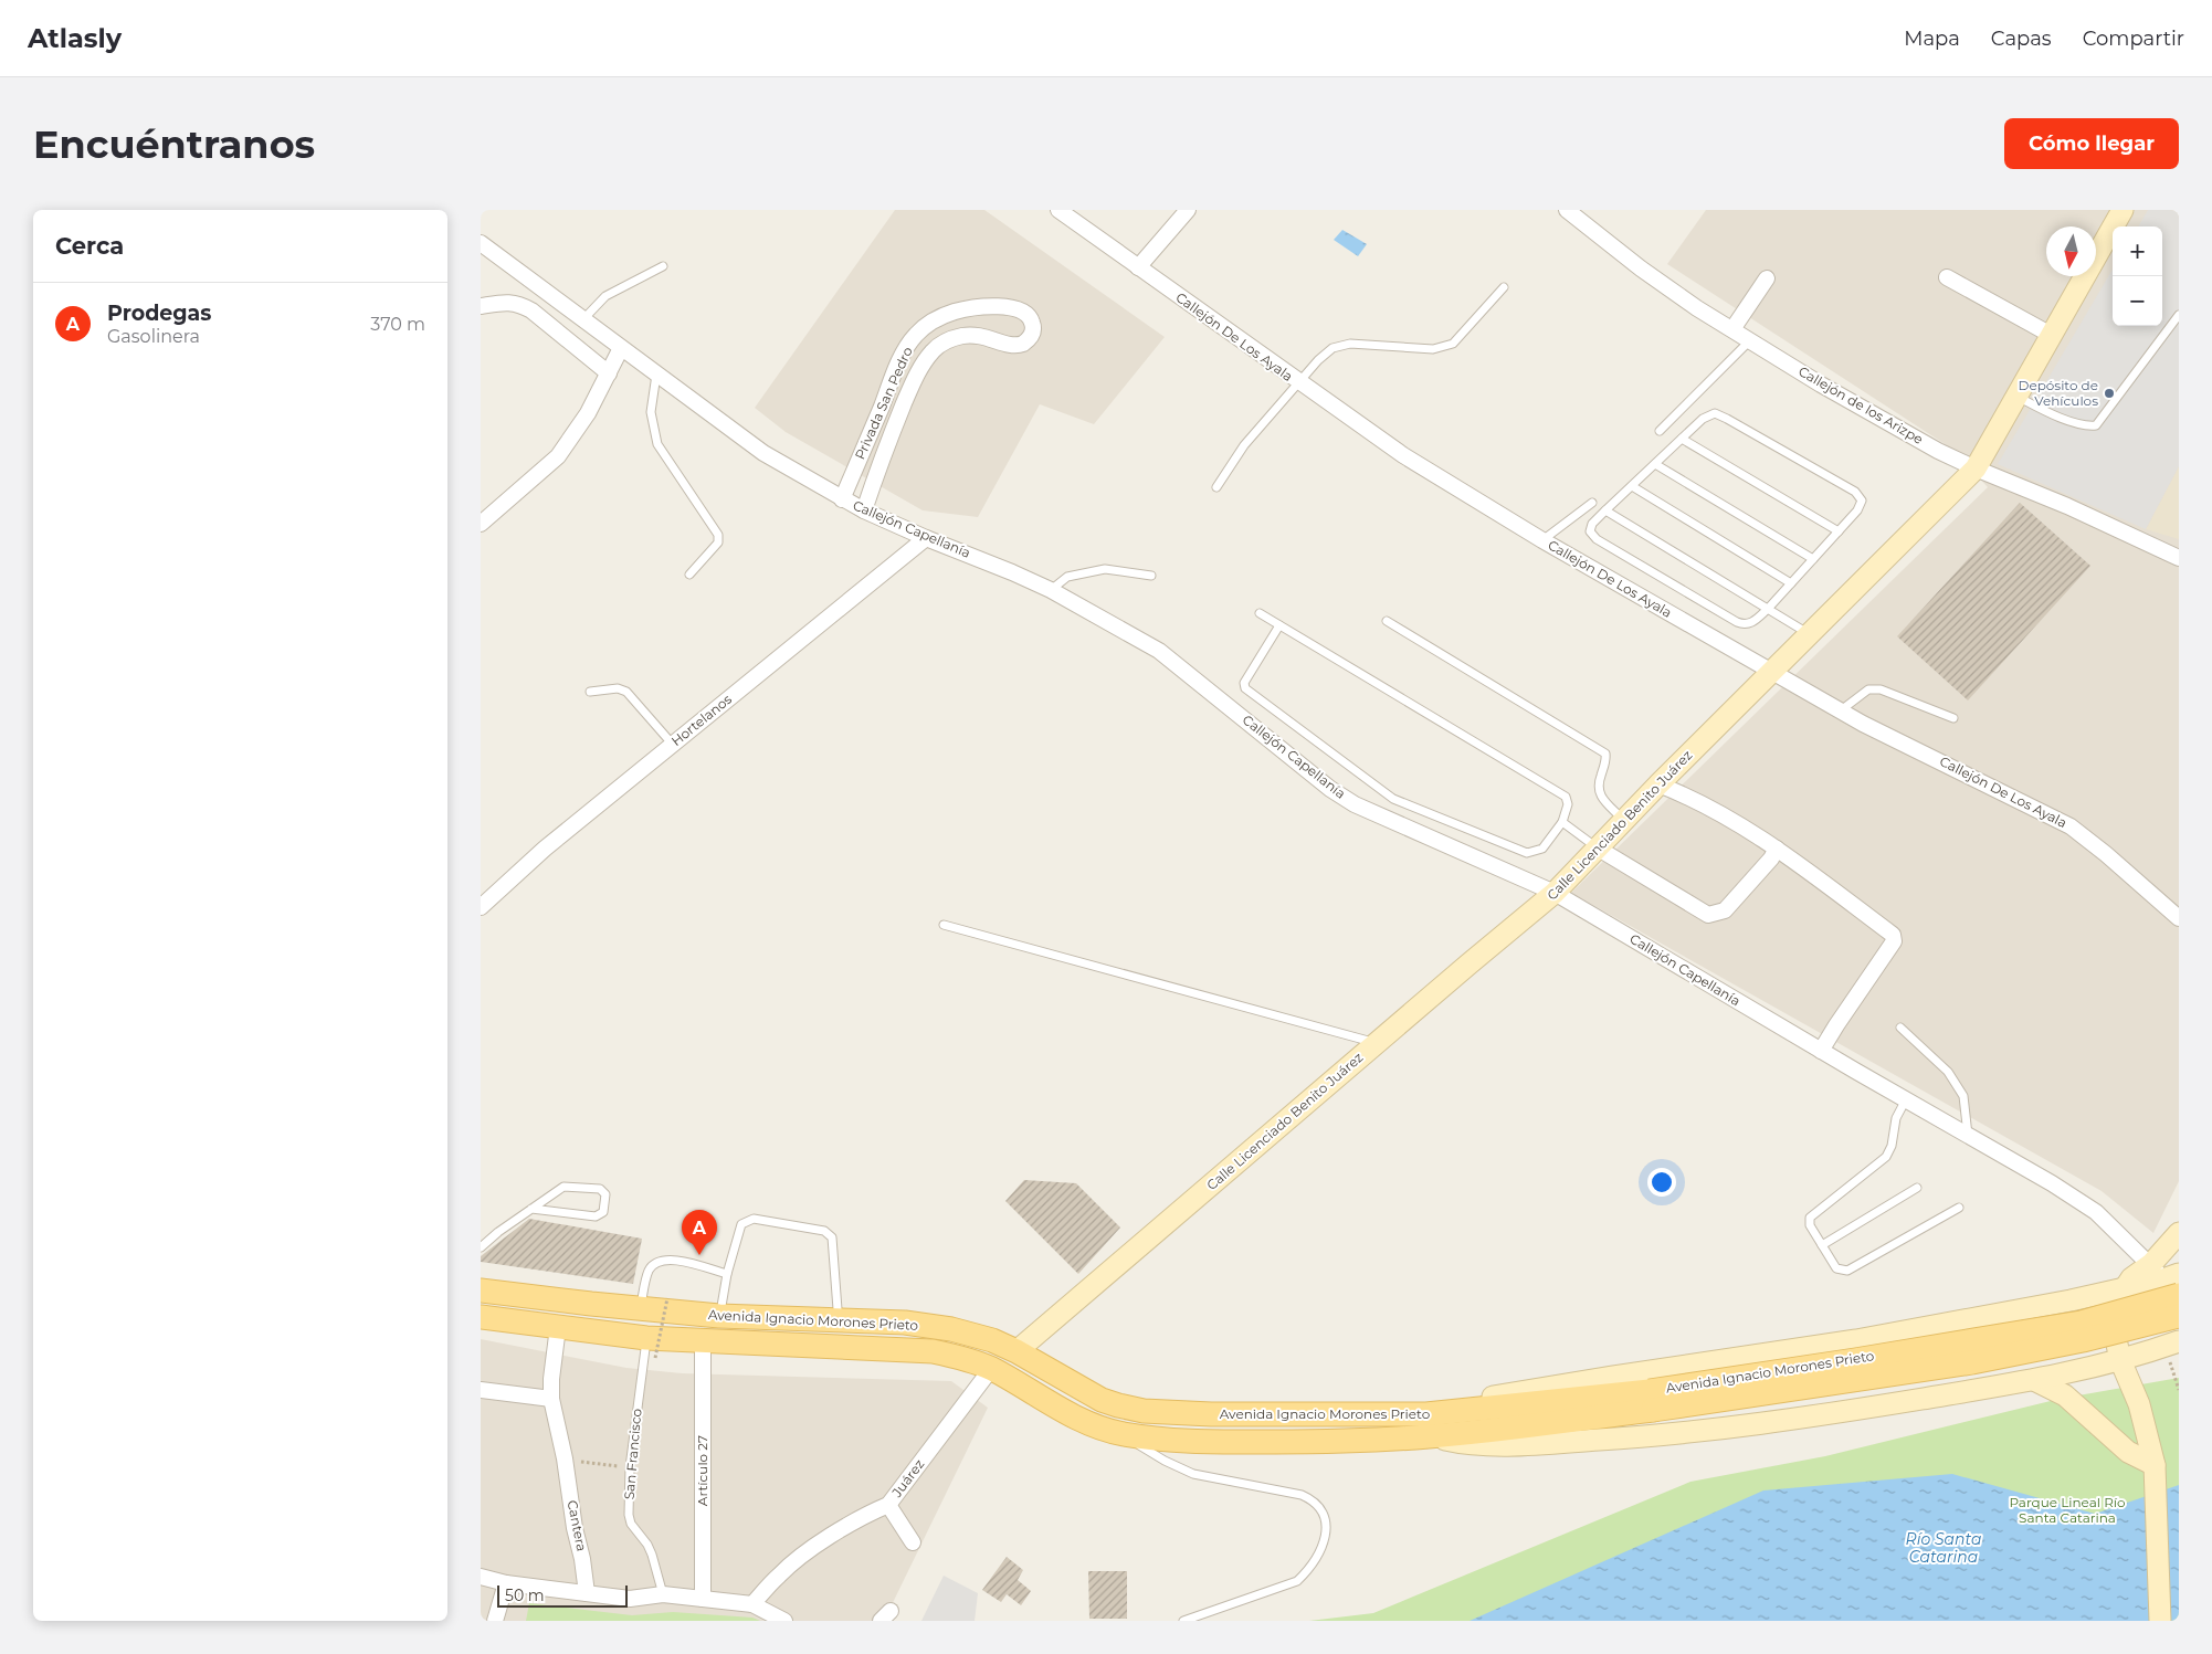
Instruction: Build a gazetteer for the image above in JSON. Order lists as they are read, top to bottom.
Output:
{
  "streets": {
    "main road": ["Avenida Ignacio Morones Prieto"],
    "street": [
      "Callejón De Los Ayala",
      "Privada San Pedro",
      "Callejón de los Arizpe",
      "Callejón Capellanía",
      "Hortelanos",
      "Calle Licenciado Benito Juárez",
      "Artículo 27",
      "Juárez",
      "Cantera"
    ],
    "lane": ["San Francisco"]
  },
  "crossings": [
    ["Callejón De Los Ayala", "Calle Licenciado Benito Juárez"],
    ["Privada San Pedro", "Callejón Capellanía"],
    ["Callejón de los Arizpe", "Calle Licenciado Benito Juárez"],
    ["Callejón Capellanía", "Hortelanos"],
    ["Callejón Capellanía", "Calle Licenciado Benito Juárez"],
    ["Callejón Capellanía", "Avenida Ignacio Morones Prieto"],
    ["Calle Licenciado Benito Juárez", "Avenida Ignacio Morones Prieto"],
    ["Avenida Ignacio Morones Prieto", "San Francisco"],
    ["Avenida Ignacio Morones Prieto", "Artículo 27"],
    ["Avenida Ignacio Morones Prieto", "Juárez"],
    ["Avenida Ignacio Morones Prieto", "Cantera"]
  ],
  "water": ["Río Santa Catarina"],
  "parks": ["Parque Lineal Río Santa Catarina"],
  "places": ["Depósito de Vehículos"],
  "scale_bar": "50 m",
  "north": "bottom",
  "page": {
    "header": "Atlasly",
    "nav": ["Mapa", "Capas", "Compartir"],
    "buttons": "Cómo llegar",
    "title": "Encuéntranos",
    "heading": "Cerca",
    "map_buttons": ["+", "−"],
    "list": [
      {
        "mark": "A",
        "name": "Prodegas",
        "note": "Gasolinera",
        "value": "370 m"
      }
    ],
    "pins": "A",
    "scale": "50 m"
  }
}
